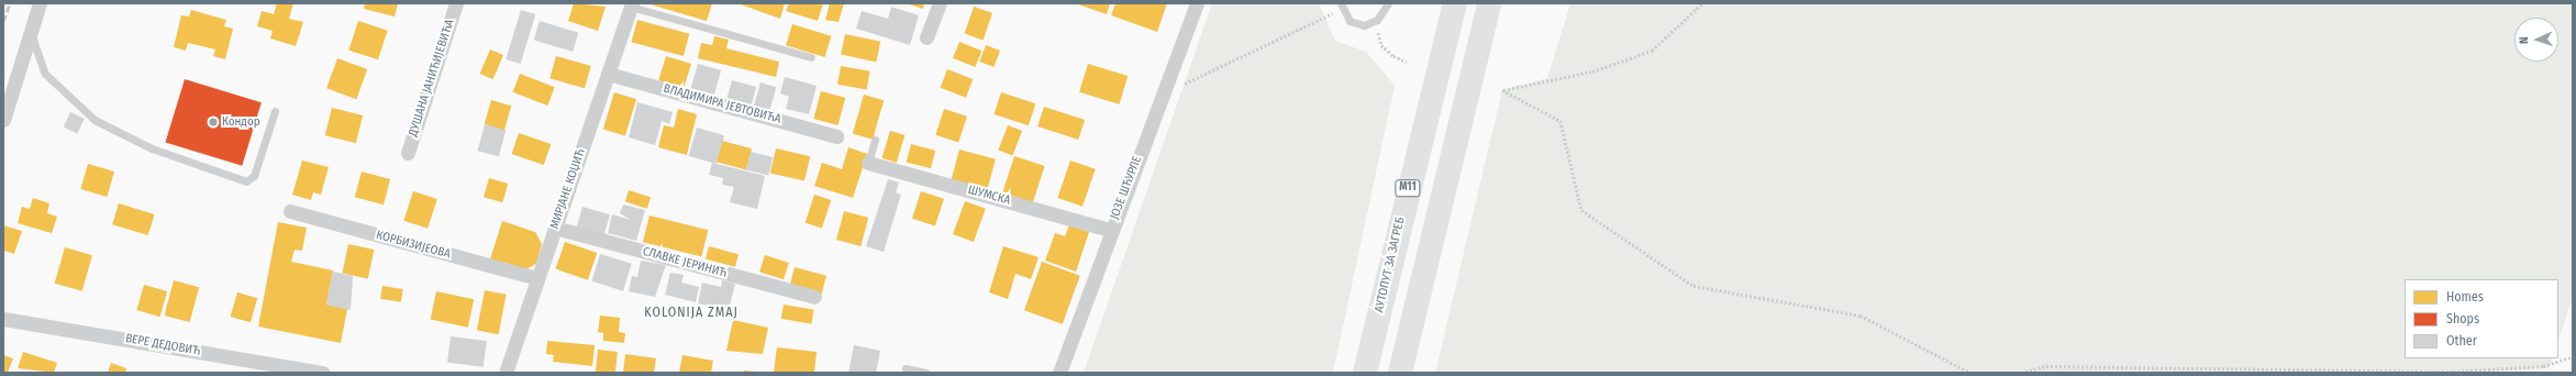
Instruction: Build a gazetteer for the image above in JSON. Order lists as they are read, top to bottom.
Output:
{
  "streets": {
    "highway": ["M11", "АУТОПУТ ЗА ЗАГРЕБ"],
    "street": [
      "ДУШАНА ЈАНИЋИЈЕВИЋА",
      "ВЛАДИМИРА ЈЕВТОВИЋА",
      "ЈОЗЕ ШЋУРЛЕ",
      "МИРЈАНЕ КОЏИЋ",
      "ШУМСКА",
      "КОРБИЗИЈЕОВА",
      "СЛАВКЕ ЈЕРИНИЋ",
      "ВЕРЕ ДЕДОВИЋ"
    ]
  },
  "crossings": [
    ["ВЛАДИМИРА ЈЕВТОВИЋА", "МИРЈАНЕ КОЏИЋ"],
    ["ЈОЗЕ ШЋУРЛЕ", "ШУМСКА"],
    ["МИРЈАНЕ КОЏИЋ", "КОРБИЗИЈЕОВА"],
    ["МИРЈАНЕ КОЏИЋ", "СЛАВКЕ ЈЕРИНИЋ"]
  ],
  "districts": ["KOLONIJA ZMAJ"],
  "places": ["Кондор"],
  "legend": ["Homes", "Shops", "Other"],
  "north": "left"
}
